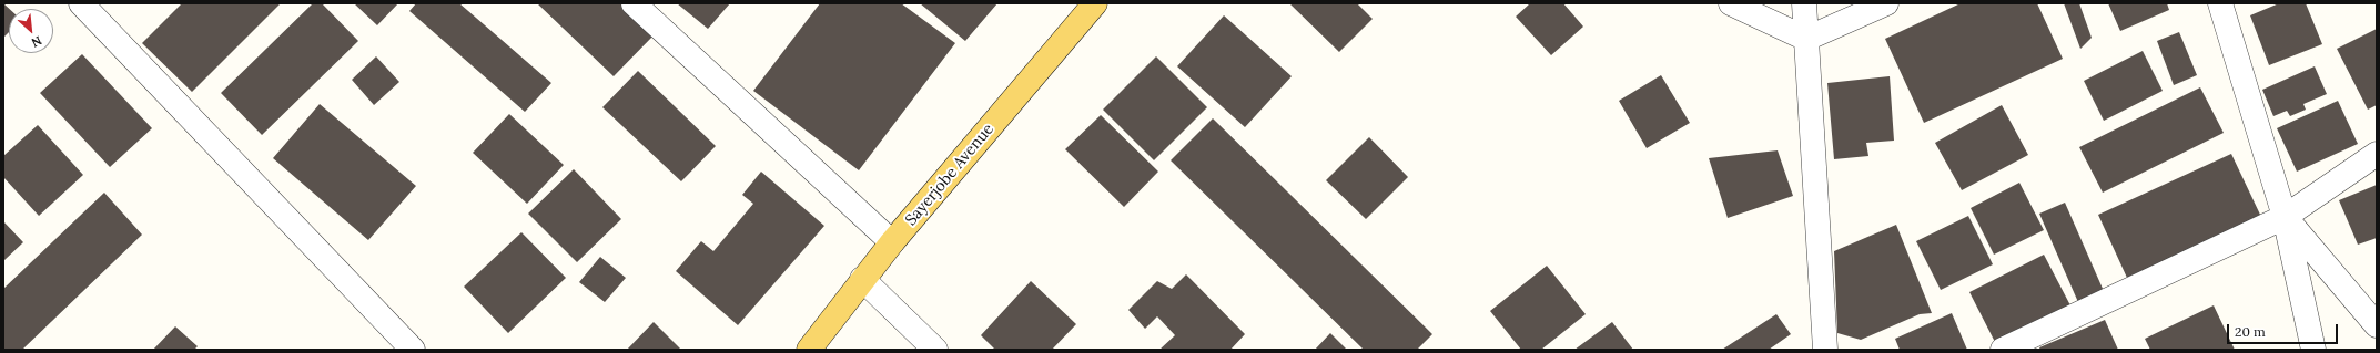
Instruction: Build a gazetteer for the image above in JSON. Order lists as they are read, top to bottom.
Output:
{
  "streets": {
    "main road": ["Sayerjobe Avenue"]
  },
  "scale_bar": "20 m",
  "north": "bottom right"
}
